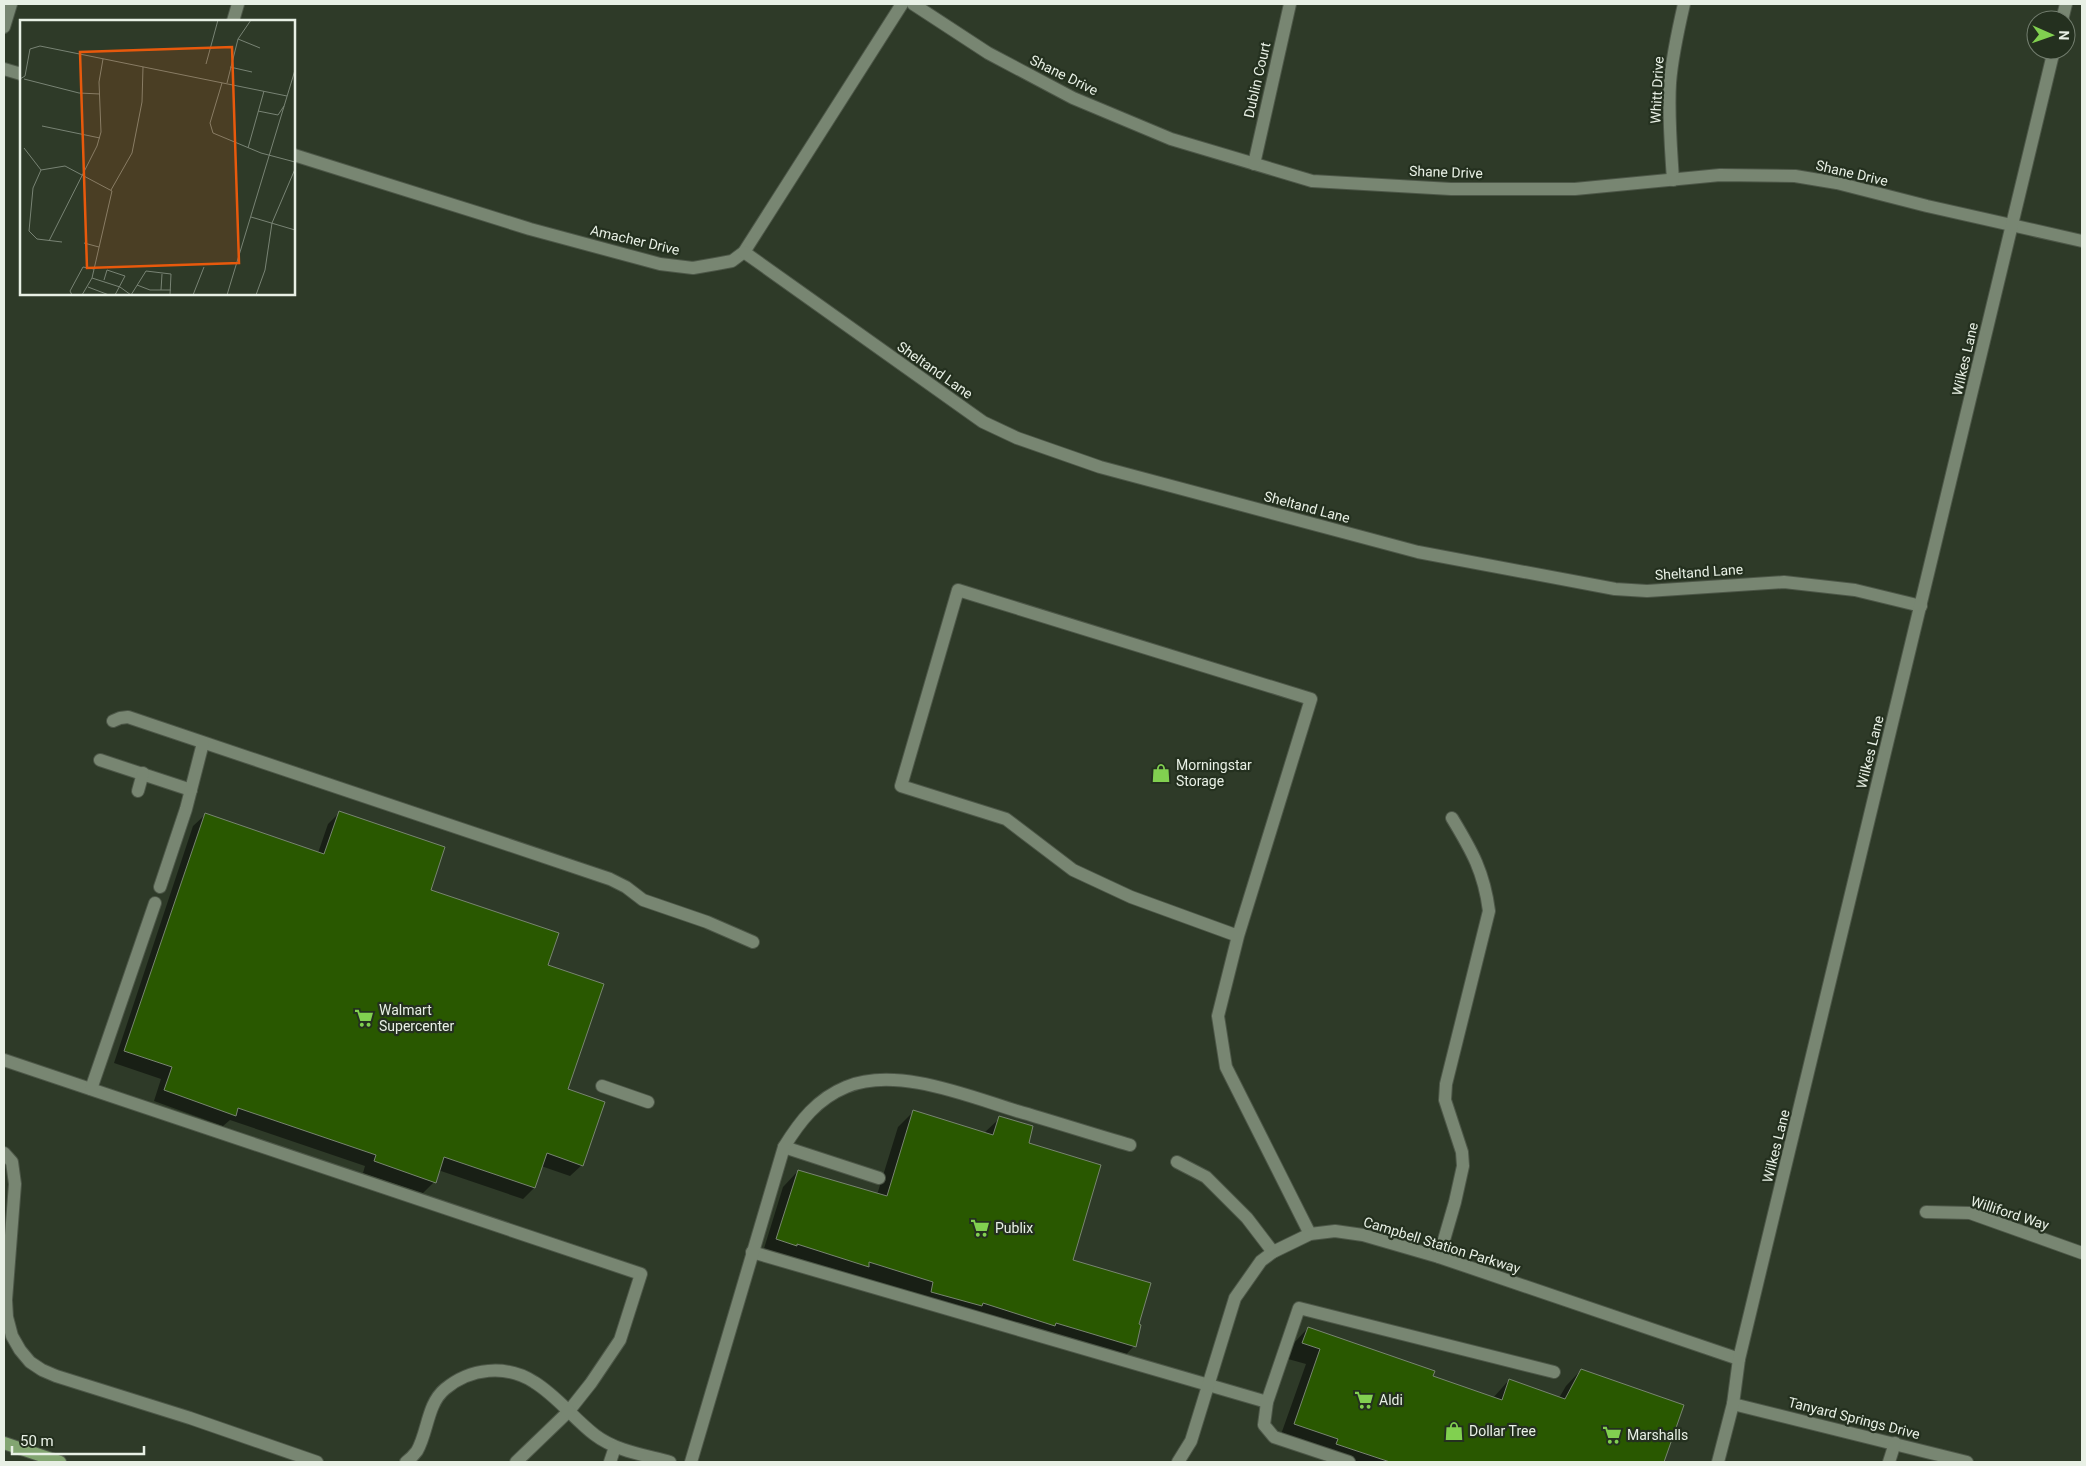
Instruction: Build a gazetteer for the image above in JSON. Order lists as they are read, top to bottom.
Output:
{
  "streets": {
    "street": [
      "Shane Drive",
      "Dublin Court",
      "Whitt Drive",
      "Amacher Drive",
      "Wilkes Lane",
      "Sheltand Lane",
      "Williford Way",
      "Campbell Station Parkway",
      "Tanyard Springs Drive"
    ]
  },
  "crossings": [
    ["Shane Drive", "Dublin Court"],
    ["Shane Drive", "Whitt Drive"],
    ["Shane Drive", "Wilkes Lane"],
    ["Amacher Drive", "Sheltand Lane"],
    ["Wilkes Lane", "Sheltand Lane"],
    ["Wilkes Lane", "Campbell Station Parkway"],
    ["Wilkes Lane", "Tanyard Springs Drive"]
  ],
  "places": {
    "shop": ["Morningstar Storage", "Dollar Tree"],
    "supermarket": [
      "Walmart Supercenter",
      "Publix",
      "Aldi",
      "Marshalls"
    ]
  },
  "scale_bar": "50 m",
  "north": "right"
}
